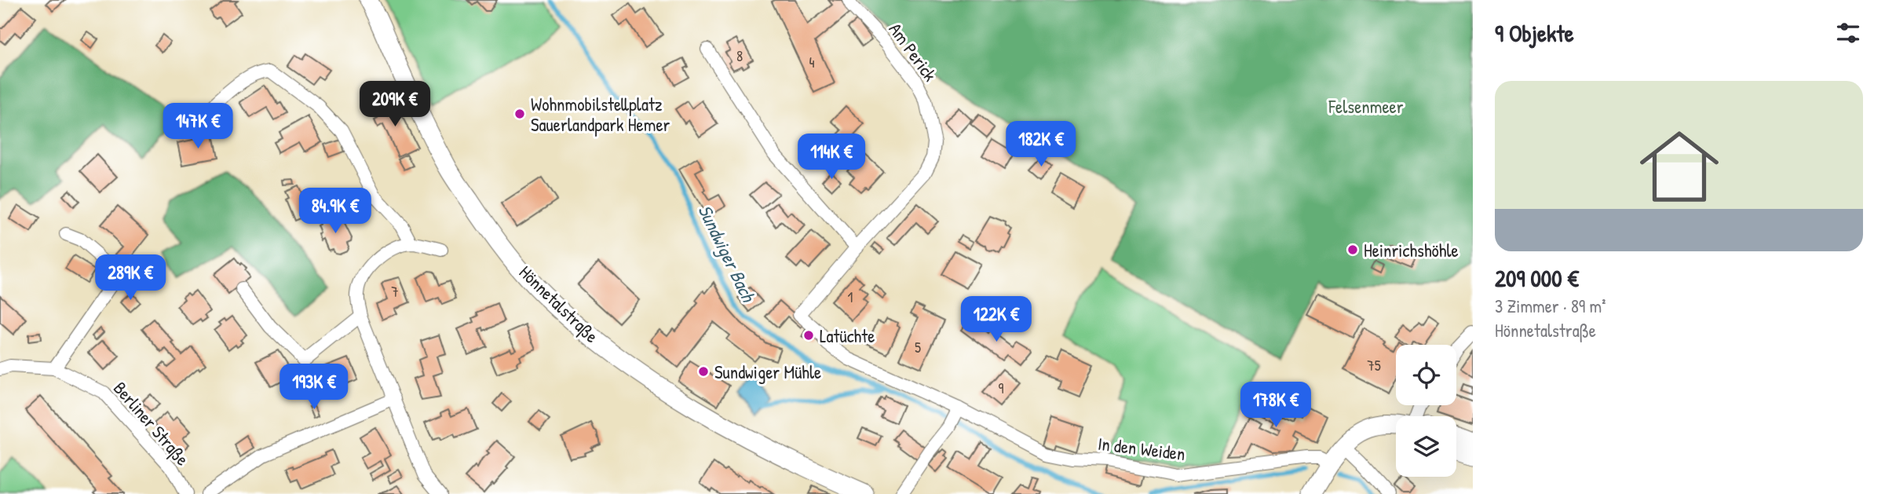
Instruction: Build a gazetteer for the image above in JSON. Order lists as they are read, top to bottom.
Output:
{
  "streets": {
    "main road": ["Hönnetalstraße"],
    "street": ["Am Perick", "Berliner Straße", "In den Weiden"]
  },
  "crossings": [
    ["Am Perick", "In den Weiden"]
  ],
  "water": ["Sundwiger Bach"],
  "parks": ["Felsenmeer"],
  "places": [
    "Wohnmobilstellplatz Sauerlandpark Hemer",
    "Heinrichshöhle",
    "Latüchte",
    "Sundwiger Mühle"
  ],
  "house_numbers": [
    "8",
    "4",
    "7",
    "1",
    "5",
    "75",
    "9"
  ],
  "page": {
    "heading": "9 Objekte",
    "list": [
      {
        "name": "209 000 €",
        "note": "3 Zimmer · 89 m² · Hönnetalstraße"
      }
    ],
    "price": [
      "209K €",
      "147K €",
      "182K €",
      "114K €",
      "84.9K €",
      "289K €",
      "122K €",
      "193K €",
      "178K €"
    ]
  }
}
